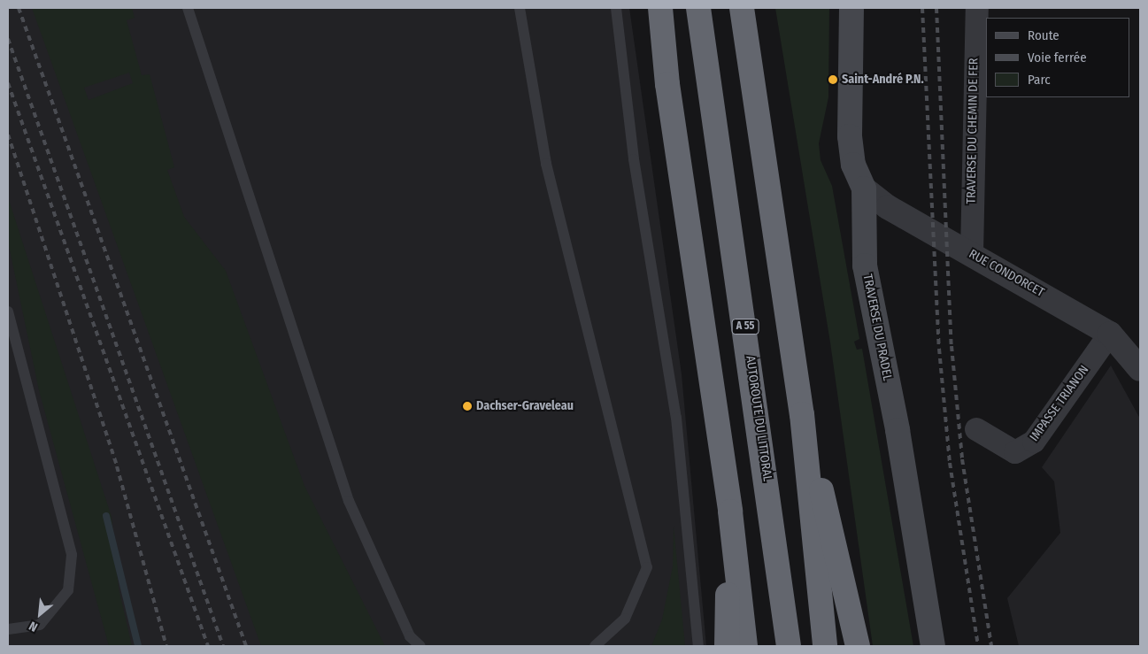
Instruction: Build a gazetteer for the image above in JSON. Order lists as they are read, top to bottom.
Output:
{
  "streets": {
    "highway": ["A 55", "AUTOROUTE DU LITTORAL"],
    "main road": ["TRAVERSE DU PRADEL"],
    "street": ["TRAVERSE DU CHEMIN DE FER", "RUE CONDORCET", "IMPASSE TRIANON"]
  },
  "crossings": [
    ["TRAVERSE DU CHEMIN DE FER", "RUE CONDORCET"],
    ["RUE CONDORCET", "TRAVERSE DU PRADEL"],
    ["RUE CONDORCET", "IMPASSE TRIANON"]
  ],
  "places": ["Saint-André P.N.", "Dachser-Graveleau"],
  "legend": ["Route", "Voie ferrée", "Parc"],
  "north": "bottom left"
}
